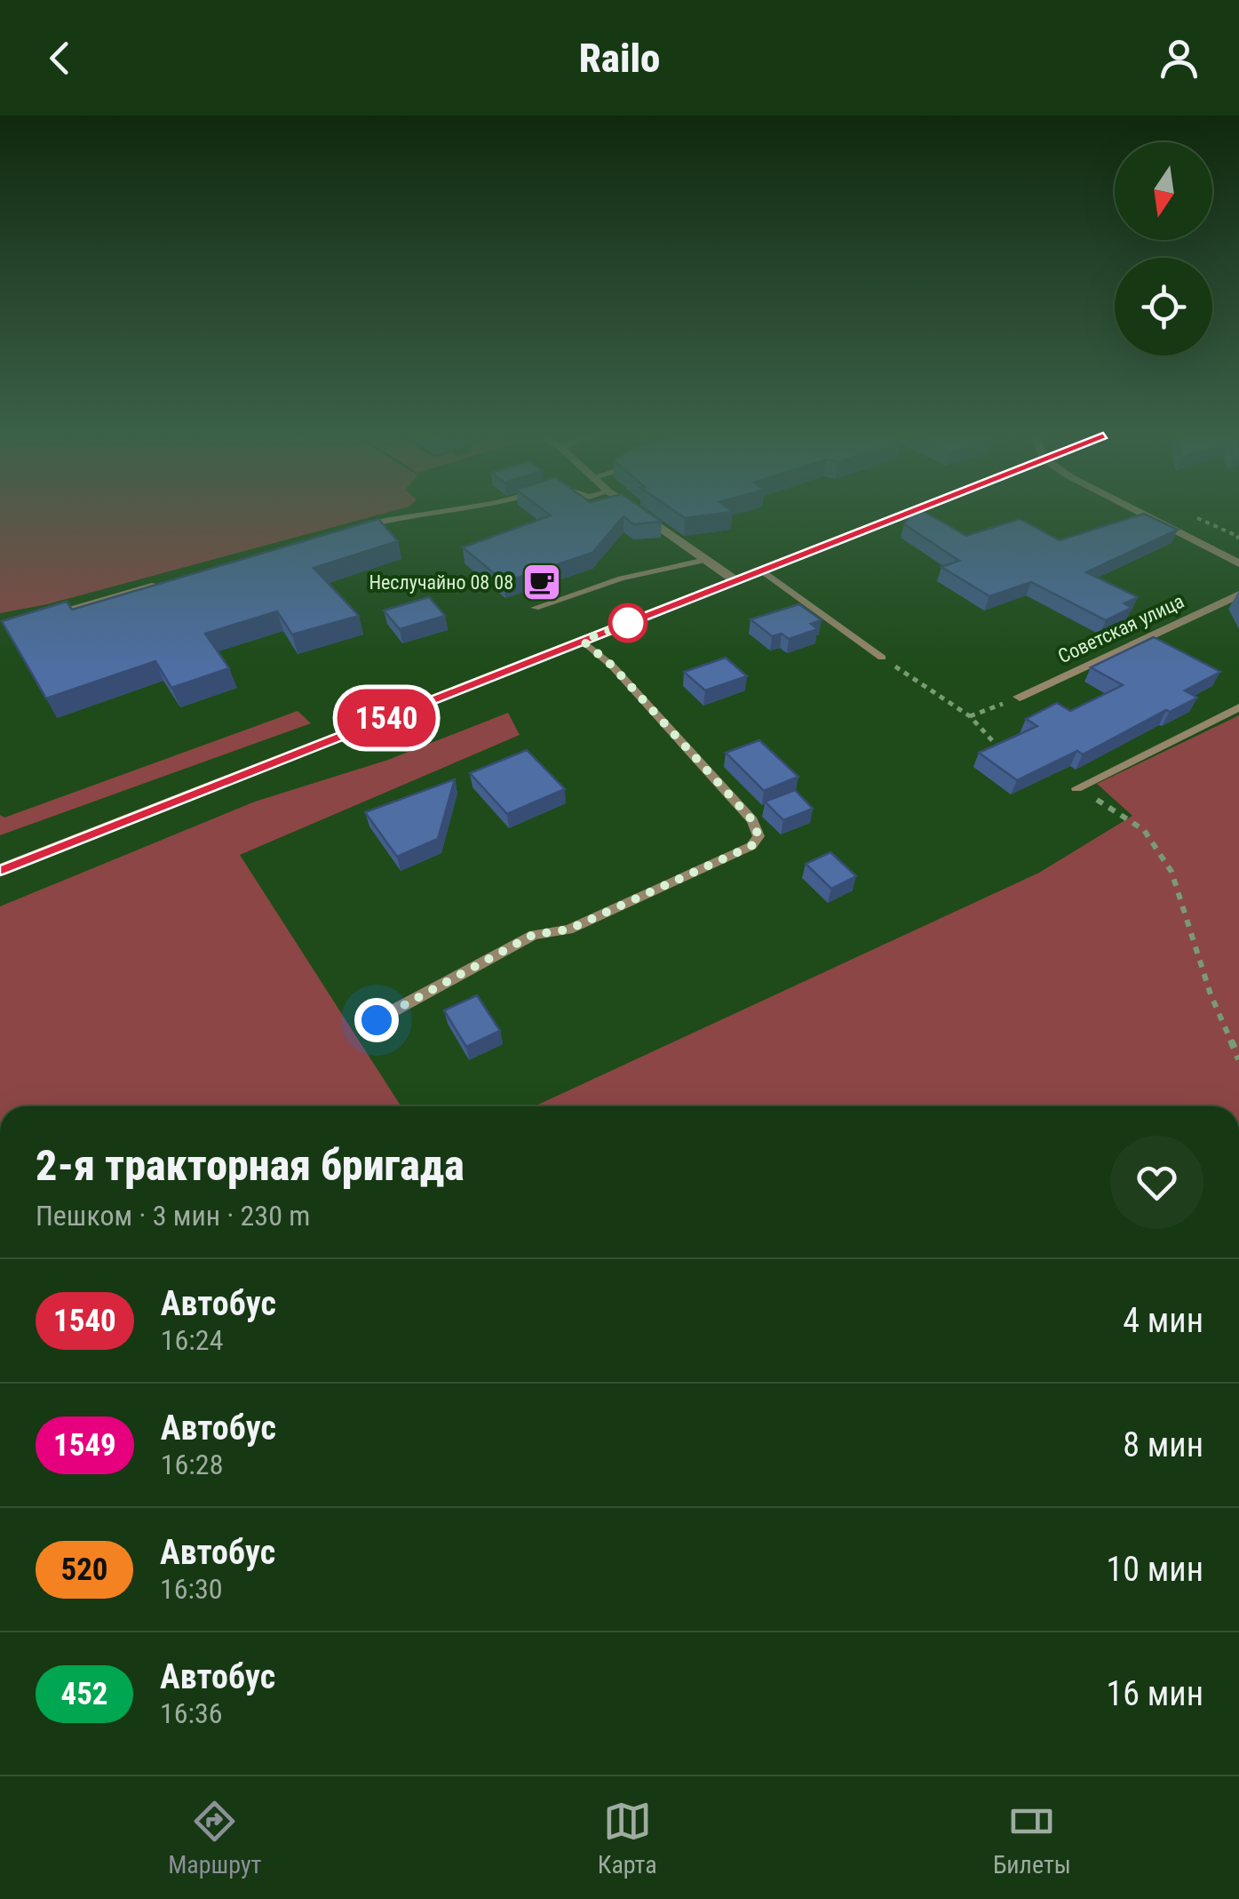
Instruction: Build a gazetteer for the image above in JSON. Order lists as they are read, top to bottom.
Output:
{
  "streets": {
    "street": ["Советская улица"]
  },
  "places": {
    "cafe": ["Неслучайно 08 08"]
  },
  "lines": ["bus line 1540"],
  "north": "bottom",
  "page": {
    "header": "Railo",
    "on_map": "1540",
    "heading": ["2-я тракторная бригада", "Пешком · 3 мин · 230 m"],
    "list": [
      {
        "mark": "1540",
        "name": "Автобус",
        "note": "16:24",
        "value": "4 мин"
      },
      {
        "mark": "1549",
        "name": "Автобус",
        "note": "16:28",
        "value": "8 мин"
      },
      {
        "mark": "520",
        "name": "Автобус",
        "note": "16:30",
        "value": "10 мин"
      },
      {
        "mark": "452",
        "name": "Автобус",
        "note": "16:36",
        "value": "16 мин"
      }
    ],
    "tabs": ["Маршрут", "Карта", "Билеты"]
  }
}
